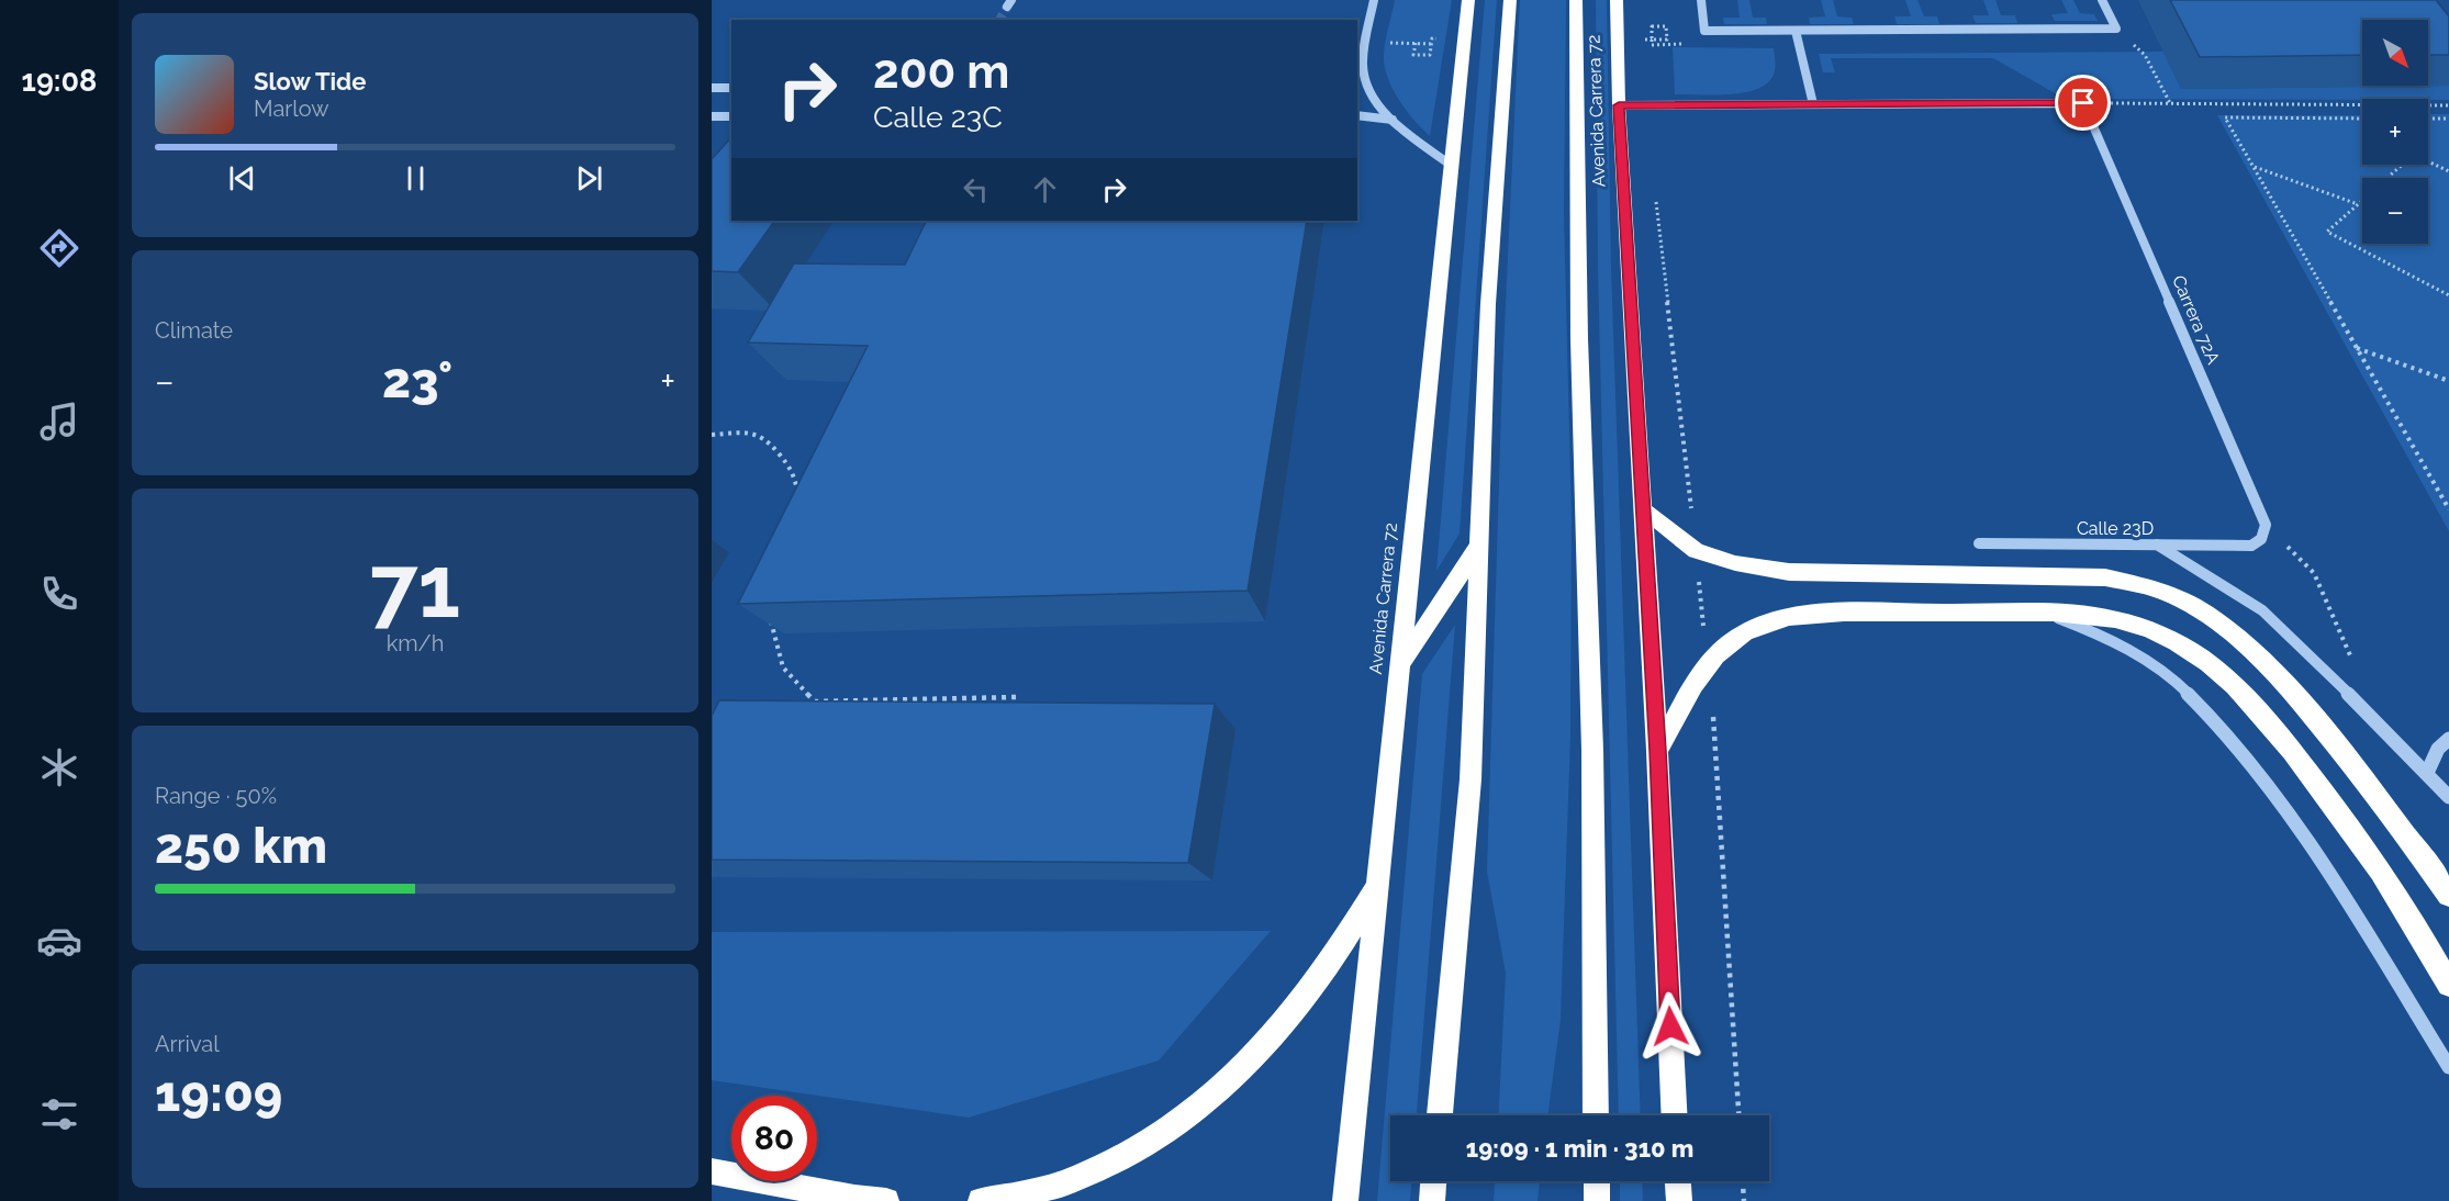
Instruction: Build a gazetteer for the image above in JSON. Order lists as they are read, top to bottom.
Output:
{
  "streets": {
    "highway": ["Avenida Carrera 72"],
    "street": ["Carrera 72A", "Calle 23D"]
  },
  "crossings": [
    ["Carrera 72A", "Calle 23D"]
  ],
  "north": "bottom right",
  "page": {
    "tabs": "19:08",
    "map_buttons": ["+", "−"],
    "turn": ["200 m", "Calle 23C"],
    "song": ["Slow Tide", "Marlow"],
    "tile": [
      "Climate",
      ["71", "km/h"],
      ["Range · 50%", "250 km"],
      ["Arrival", "19:09"]
    ],
    "heat": ["−", "23°", "+"],
    "limit": "80",
    "trip": "19:09 · 1 min · 310 m"
  }
}
